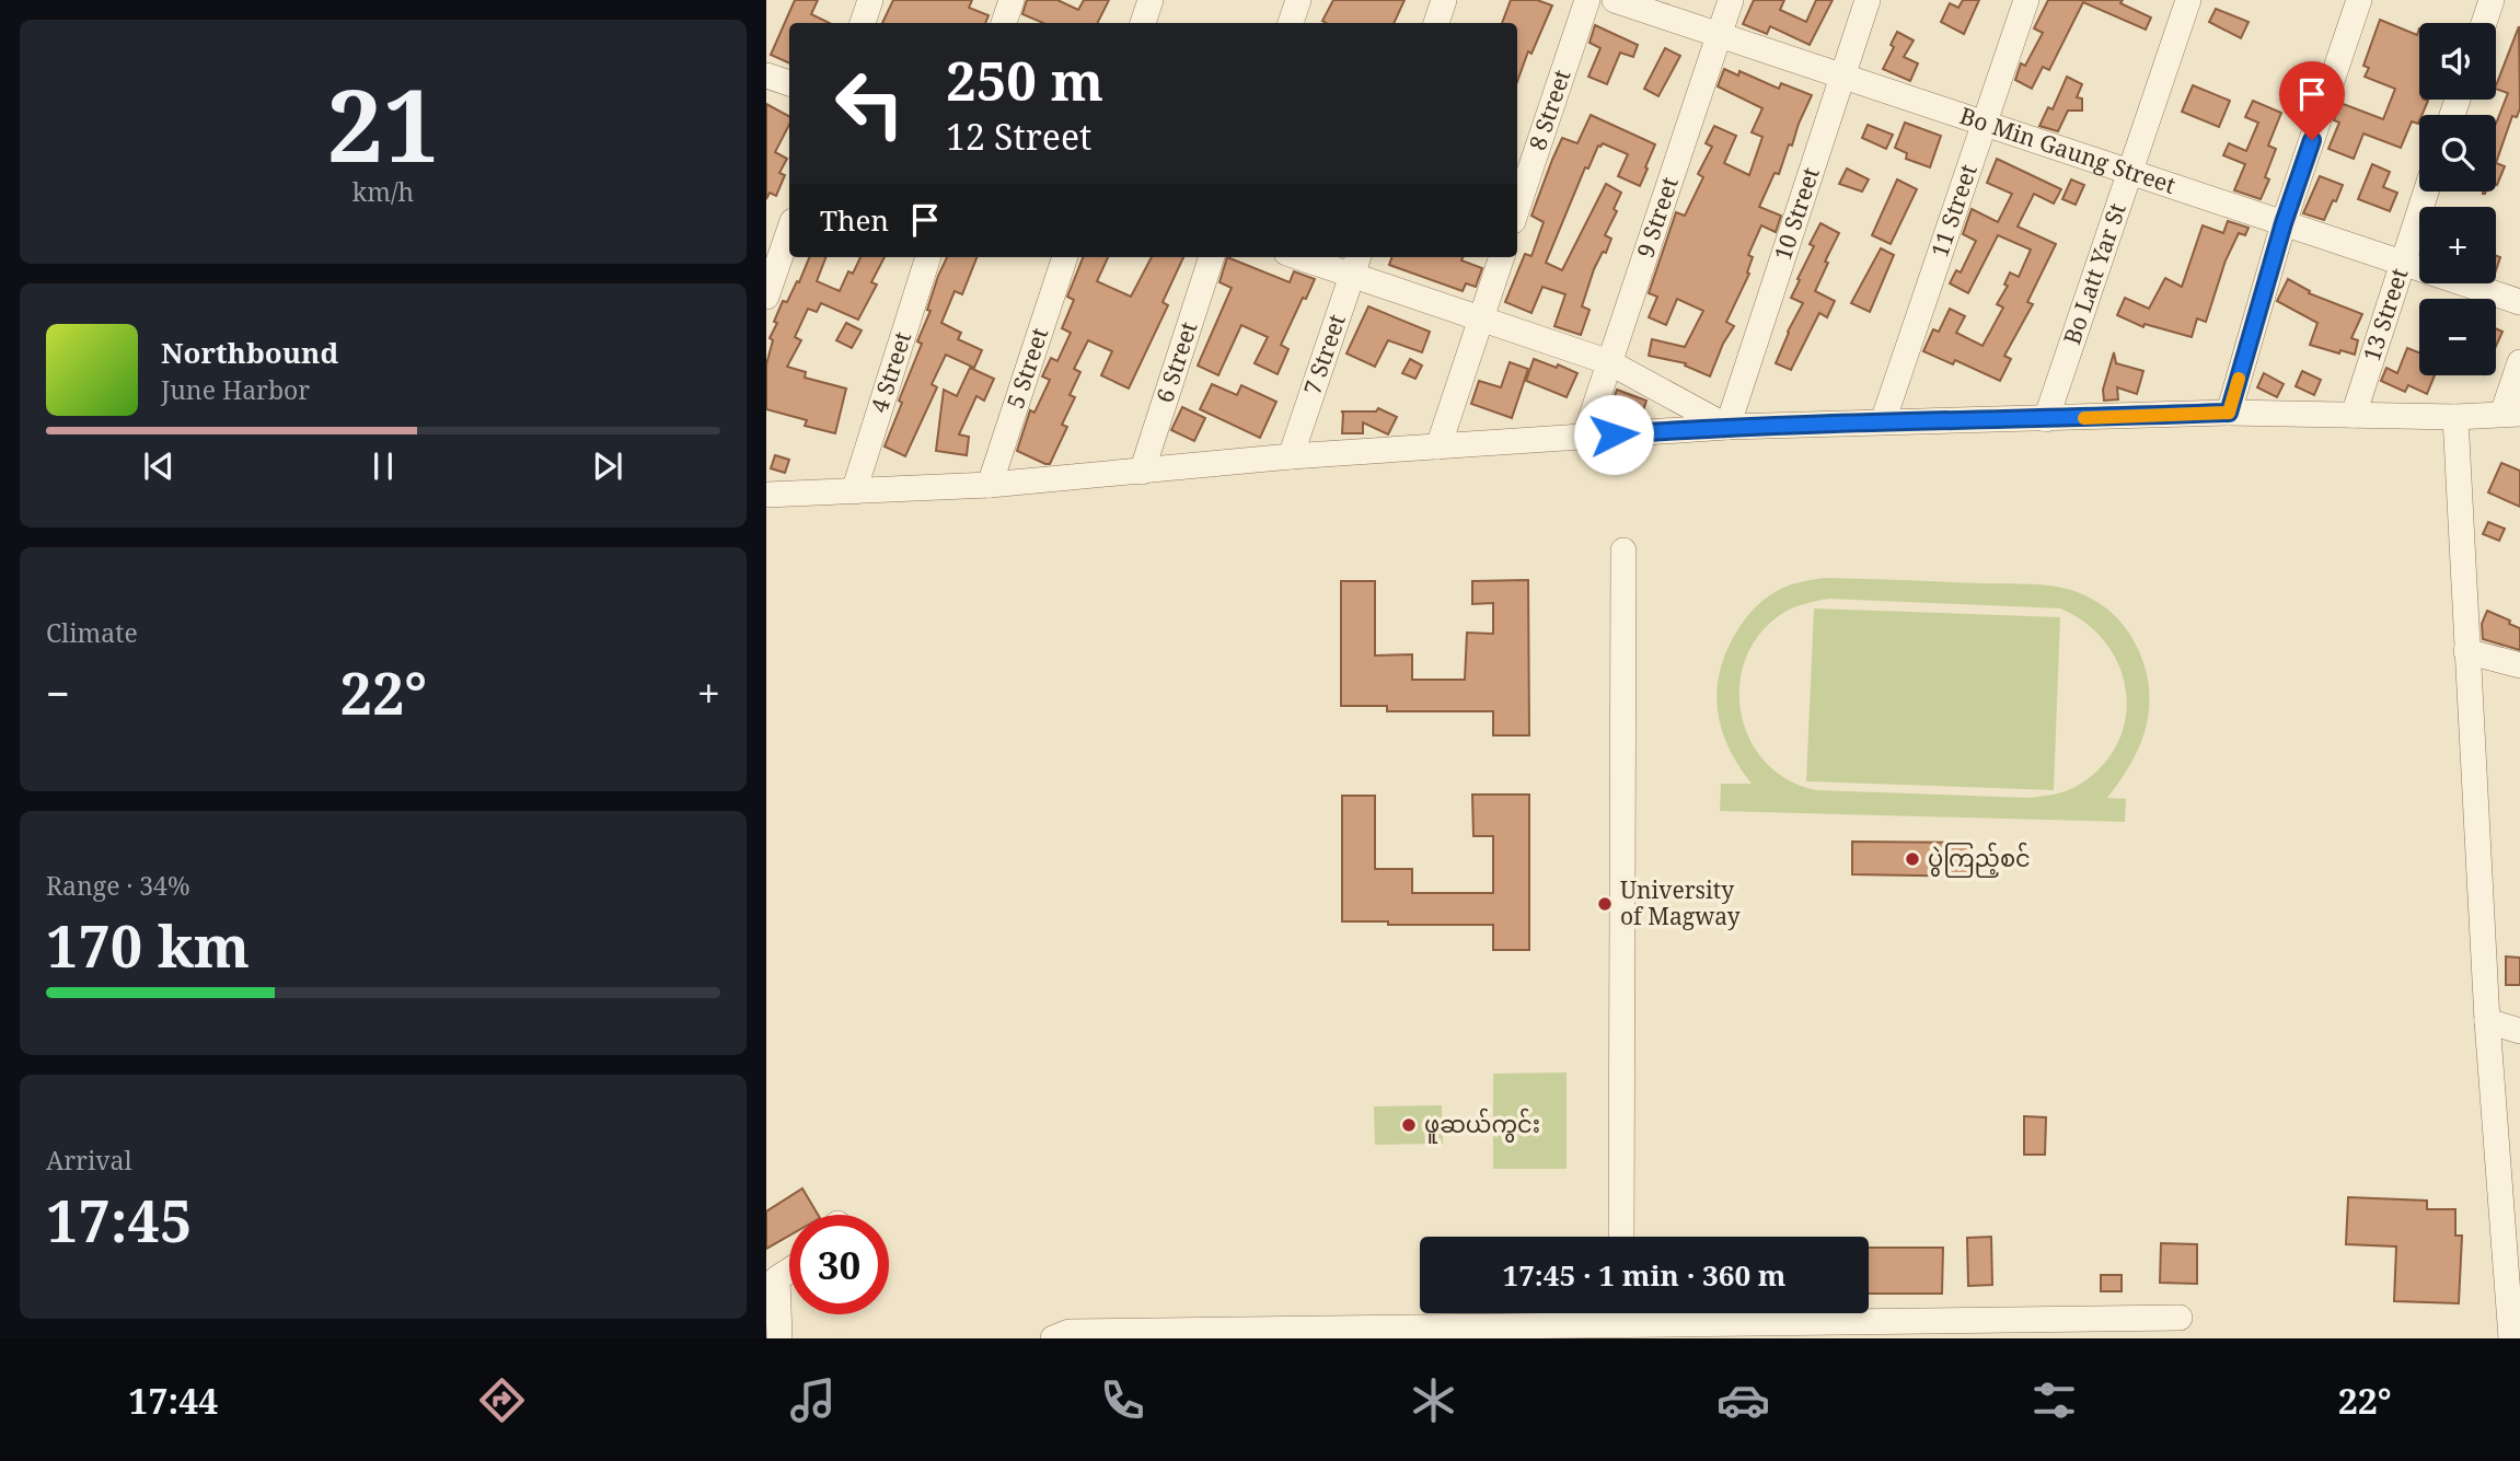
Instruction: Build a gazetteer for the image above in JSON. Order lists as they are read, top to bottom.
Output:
{
  "streets": {
    "street": [
      "8 Street",
      "Bo Min Gaung Street",
      "11 Street",
      "10 Street",
      "9 Street",
      "Bo Latt Yar St",
      "13 Street",
      "7 Street",
      "6 Street",
      "5 Street",
      "4 Street"
    ]
  },
  "crossings": [
    ["Bo Min Gaung Street", "11 Street"],
    ["Bo Min Gaung Street", "10 Street"],
    ["Bo Min Gaung Street", "9 Street"],
    ["Bo Min Gaung Street", "Bo Latt Yar St"],
    ["Bo Min Gaung Street", "13 Street"]
  ],
  "places": ["ပွဲကြည့်စင်", "University of Magway", "ဖူဆယ်ကွင်း"],
  "page": {
    "tile": [
      ["21", "km/h"],
      "Climate",
      ["Range · 34%", "170 km"],
      ["Arrival", "17:45"]
    ],
    "map_buttons": ["+", "−"],
    "turn": ["250 m", "12 Street"],
    "then": "Then",
    "song": ["Northbound", "June Harbor"],
    "heat": ["−", "22°", "+"],
    "limit": "30",
    "trip": "17:45 · 1 min · 360 m",
    "tabs": ["17:44", "22°"]
  }
}
